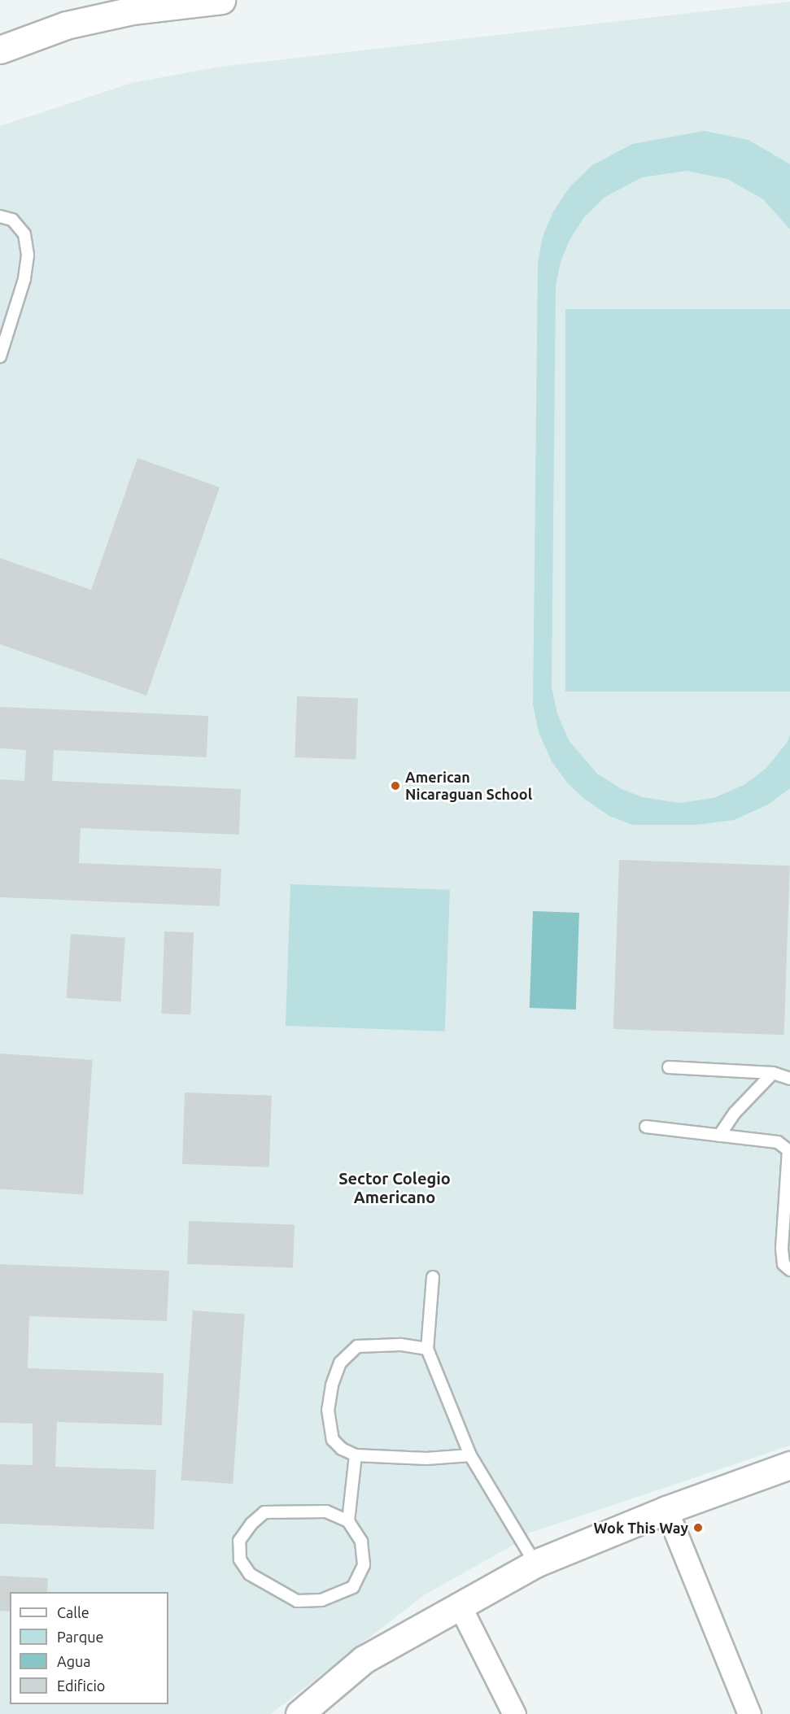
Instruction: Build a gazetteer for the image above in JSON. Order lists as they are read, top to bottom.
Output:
{
  "districts": ["Sector Colegio Americano"],
  "places": ["American Nicaraguan School", "Wok This Way"],
  "legend": [
    "Calle",
    "Parque",
    "Agua",
    "Edificio"
  ]
}
